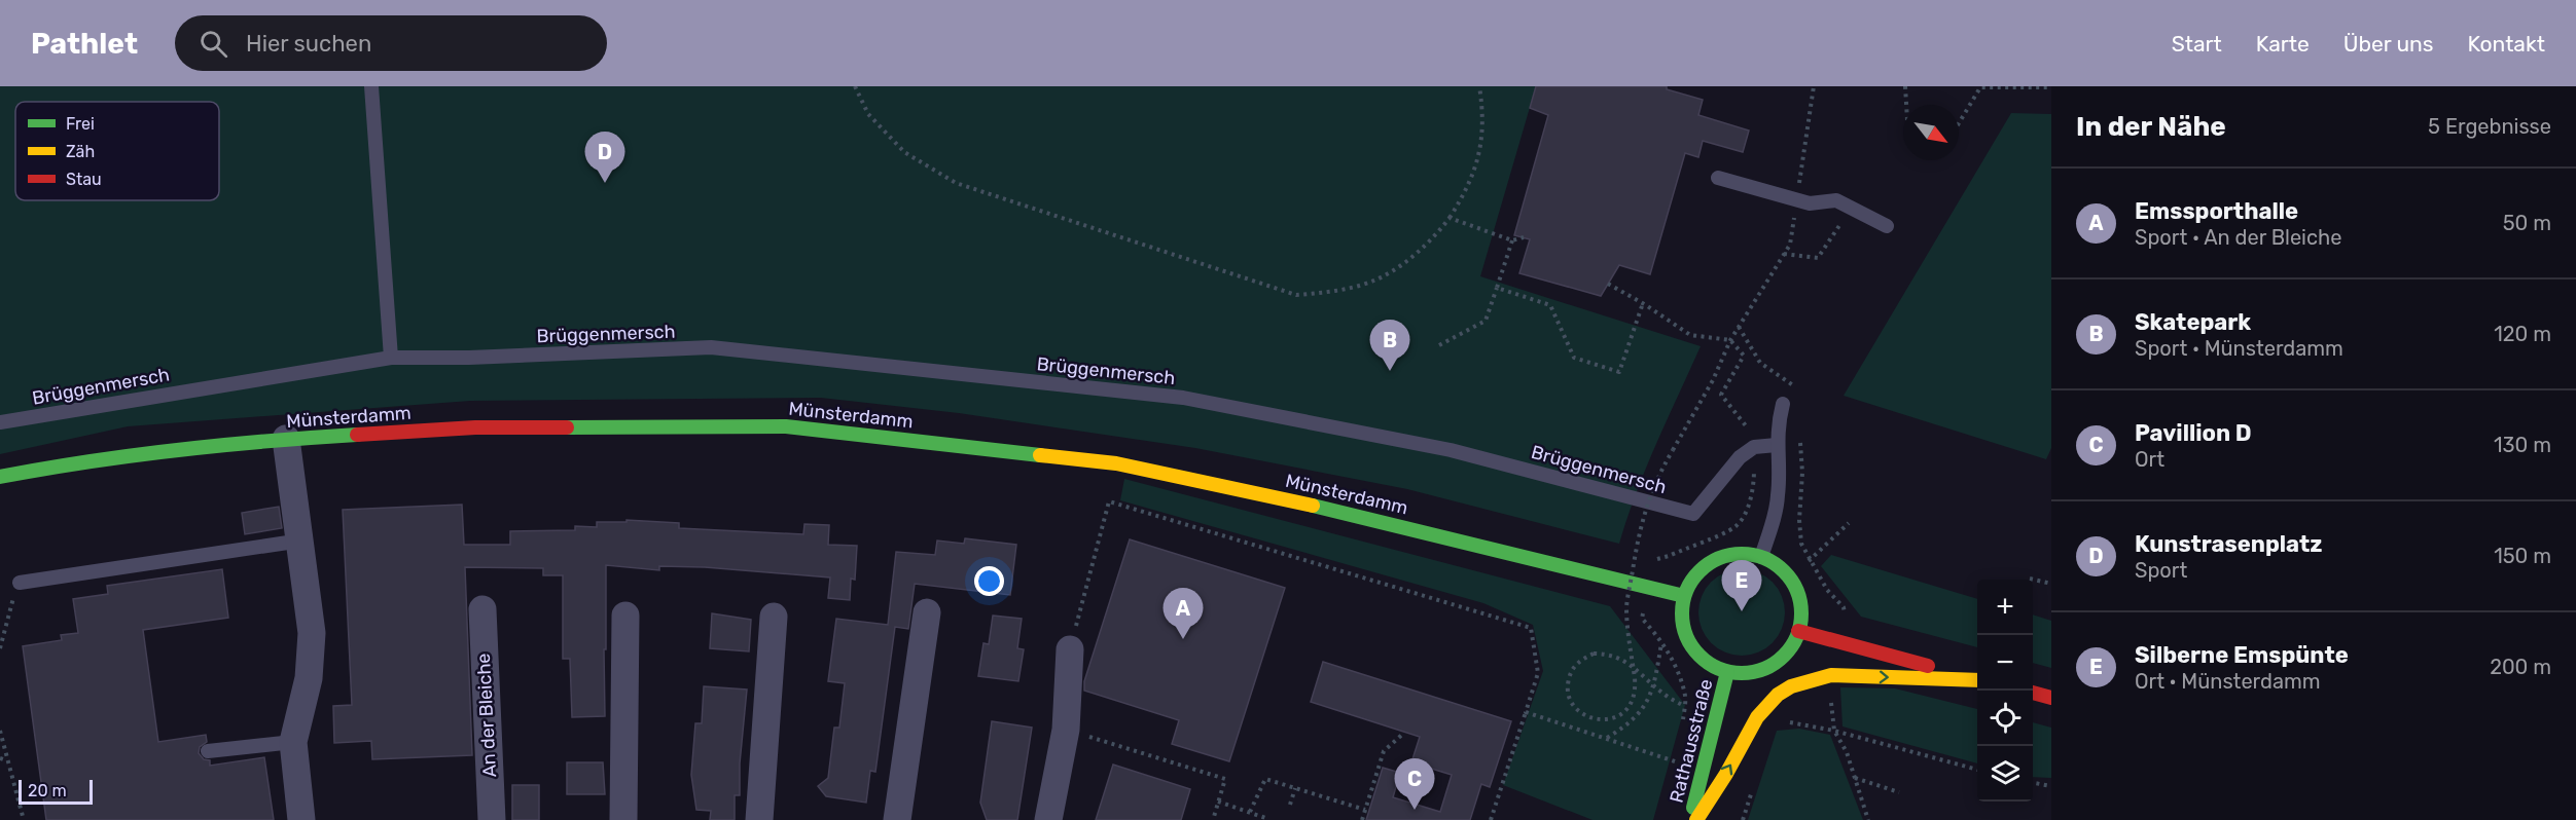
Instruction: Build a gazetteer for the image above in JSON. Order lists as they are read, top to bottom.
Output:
{
  "streets": {
    "main road": ["Münsterdamm", "Rathausstraße"],
    "street": ["An der Bleiche"],
    "lane": ["Brüggenmersch"]
  },
  "crossings": [
    ["Münsterdamm", "Rathausstraße"]
  ],
  "legend": ["Frei", "Zäh", "Stau"],
  "scale_bar": "20 m",
  "north": "bottom right",
  "page": {
    "header": "Pathlet",
    "search": "Hier suchen",
    "nav": [
      "Start",
      "Karte",
      "Über uns",
      "Kontakt"
    ],
    "heading": ["In der Nähe", "5 Ergebnisse"],
    "pins": [
      "D",
      "B",
      "E",
      "A",
      "C"
    ],
    "list": [
      {
        "mark": "A",
        "name": "Emssporthalle",
        "note": "Sport · An der Bleiche",
        "value": "50 m"
      },
      {
        "mark": "B",
        "name": "Skatepark",
        "note": "Sport · Münsterdamm",
        "value": "120 m"
      },
      {
        "mark": "C",
        "name": "Pavillion D",
        "note": "Ort",
        "value": "130 m"
      },
      {
        "mark": "D",
        "name": "Kunstrasenplatz",
        "note": "Sport",
        "value": "150 m"
      },
      {
        "mark": "E",
        "name": "Silberne Emspünte",
        "note": "Ort · Münsterdamm",
        "value": "200 m"
      }
    ],
    "map_buttons": ["+", "−"],
    "scale": "20 m"
  }
}
